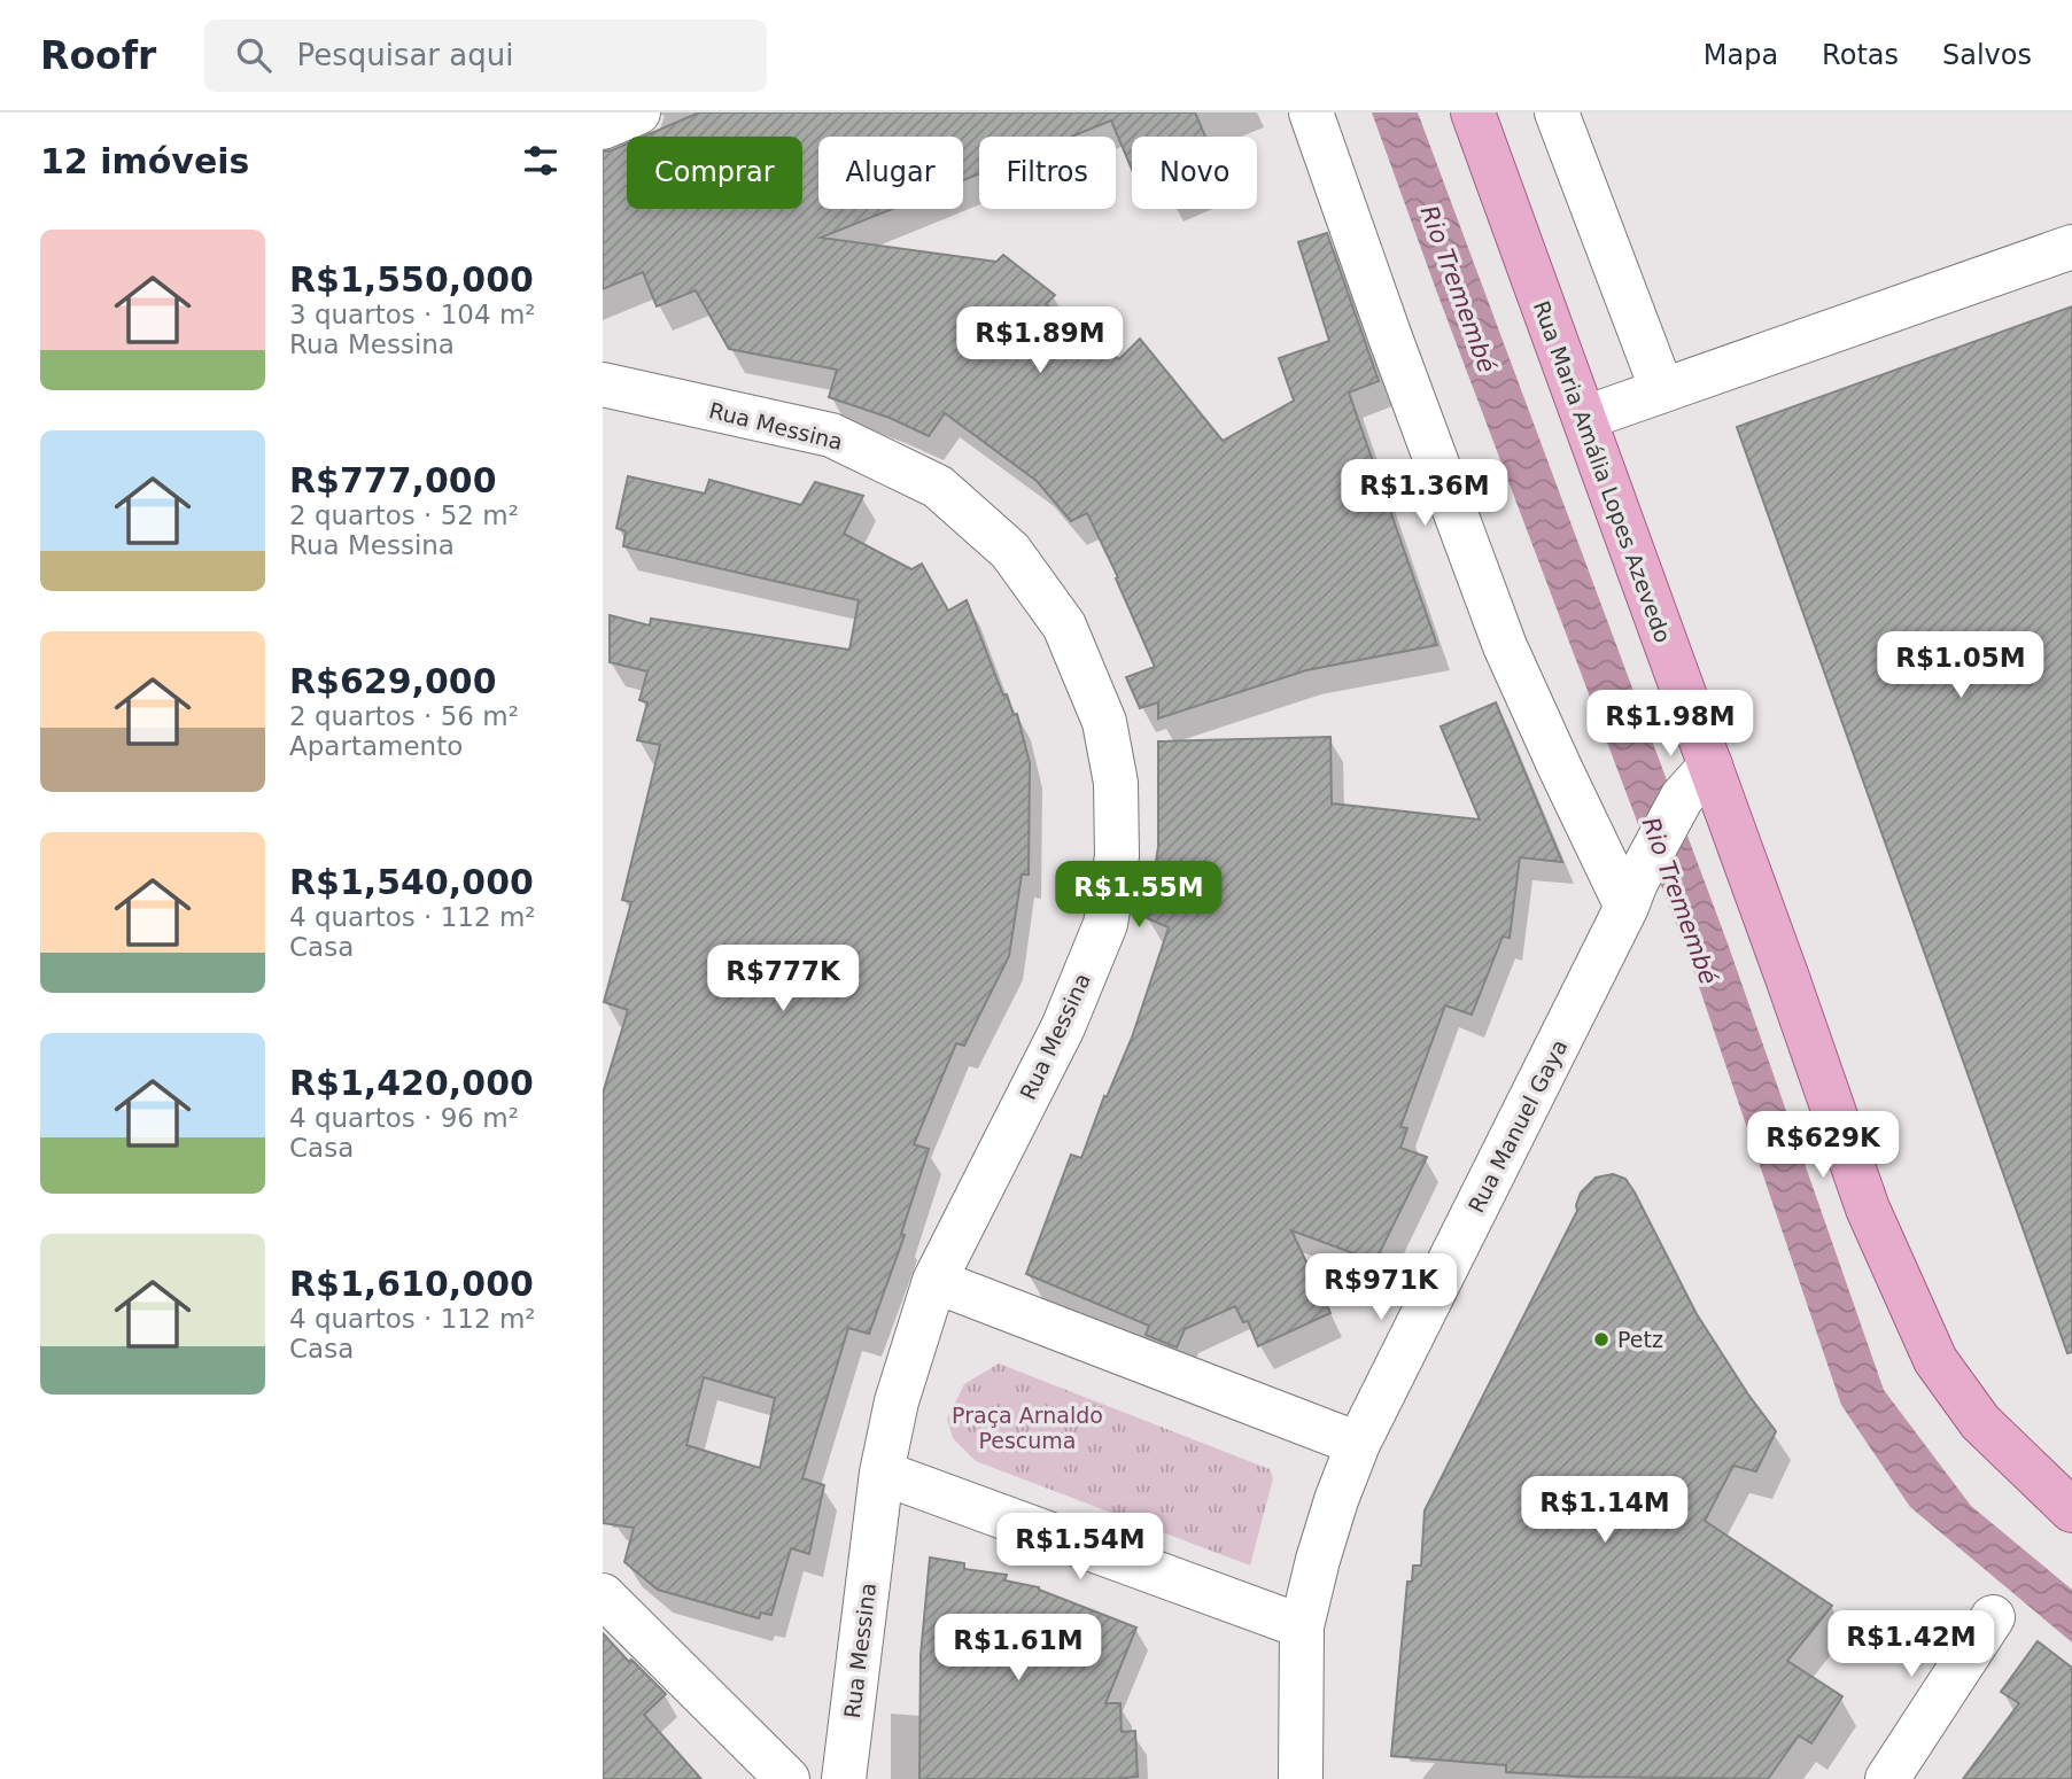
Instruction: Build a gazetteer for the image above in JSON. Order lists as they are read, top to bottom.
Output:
{
  "streets": {
    "main road": ["Rua Maria Amália Lopes Azevedo"],
    "street": ["Rua Messina", "Rua Manuel Gaya"]
  },
  "crossings": [
    ["Rua Maria Amália Lopes Azevedo", "Rua Manuel Gaya"]
  ],
  "water": ["Rio Tremembé"],
  "parks": ["Praça Arnaldo Pescuma"],
  "places": ["Petz"],
  "page": {
    "header": "Roofr",
    "search": "Pesquisar aqui",
    "nav": ["Mapa", "Rotas", "Salvos"],
    "heading": "12 imóveis",
    "chip": [
      "Comprar",
      "Alugar",
      "Filtros",
      "Novo"
    ],
    "list": [
      {
        "name": "R$1,550,000",
        "note": "3 quartos · 104 m² · Rua Messina"
      },
      {
        "name": "R$777,000",
        "note": "2 quartos · 52 m² · Rua Messina"
      },
      {
        "name": "R$629,000",
        "note": "2 quartos · 56 m² · Apartamento"
      },
      {
        "name": "R$1,540,000",
        "note": "4 quartos · 112 m² · Casa"
      },
      {
        "name": "R$1,420,000",
        "note": "4 quartos · 96 m² · Casa"
      },
      {
        "name": "R$1,610,000",
        "note": "4 quartos · 112 m² · Casa"
      }
    ],
    "price": [
      "R$1.89M",
      "R$1.36M",
      "R$1.05M",
      "R$1.98M",
      "R$1.55M",
      "R$777K",
      "R$629K",
      "R$971K",
      "R$1.14M",
      "R$1.54M",
      "R$1.42M",
      "R$1.61M"
    ]
  }
}
